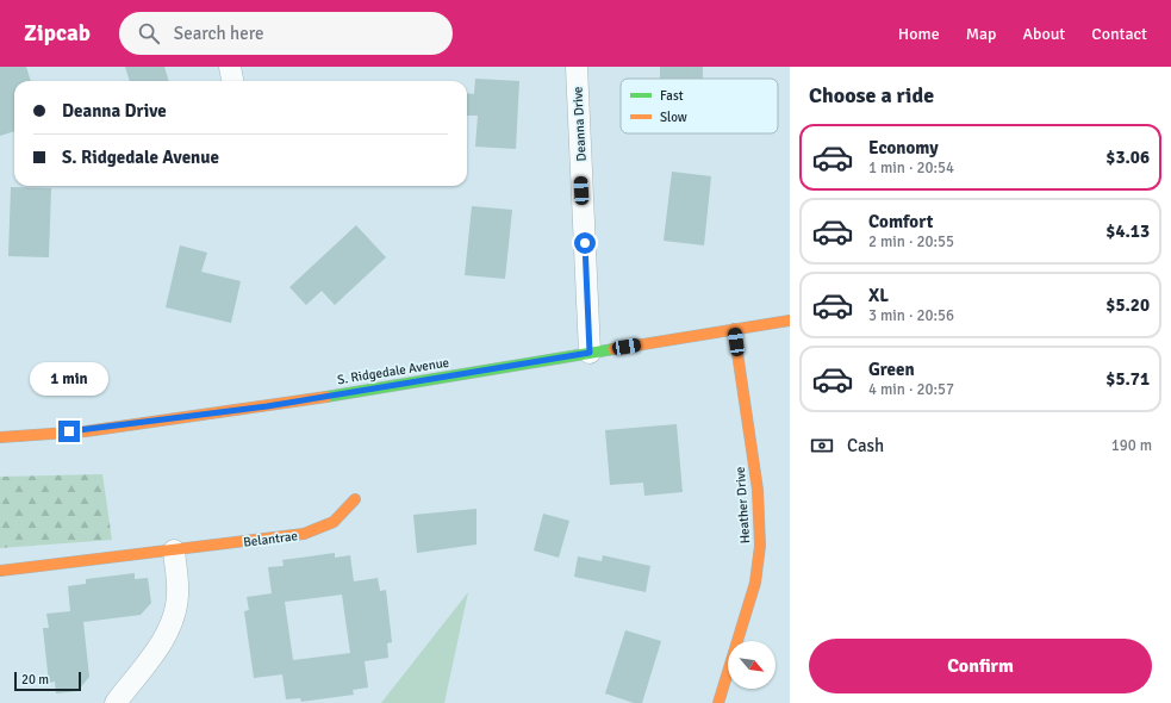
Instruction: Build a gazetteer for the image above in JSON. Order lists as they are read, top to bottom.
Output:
{
  "streets": {
    "main road": ["S. Ridgedale Avenue", "Heather Drive", "Belantrae"],
    "street": ["Deanna Drive"]
  },
  "crossings": [
    ["Deanna Drive", "S. Ridgedale Avenue"],
    ["S. Ridgedale Avenue", "Heather Drive"]
  ],
  "legend": ["Fast", "Slow"],
  "scale_bar": "20 m",
  "north": "bottom right",
  "page": {
    "header": "Zipcab",
    "search": "Search here",
    "nav": [
      "Home",
      "Map",
      "About",
      "Contact"
    ],
    "heading": "Choose a ride",
    "banner": ["Deanna Drive", "S. Ridgedale Avenue"],
    "list": [
      {
        "name": "Economy",
        "note": "1 min · 20:54",
        "value": "$3.06"
      },
      {
        "name": "Comfort",
        "note": "2 min · 20:55",
        "value": "$4.13"
      },
      {
        "name": "XL",
        "note": "3 min · 20:56",
        "value": "$5.20"
      },
      {
        "name": "Green",
        "note": "4 min · 20:57",
        "value": "$5.71"
      }
    ],
    "bubble": "1 min",
    "pay": ["Cash", "190 m"],
    "buttons": "Confirm",
    "scale": "20 m"
  }
}
